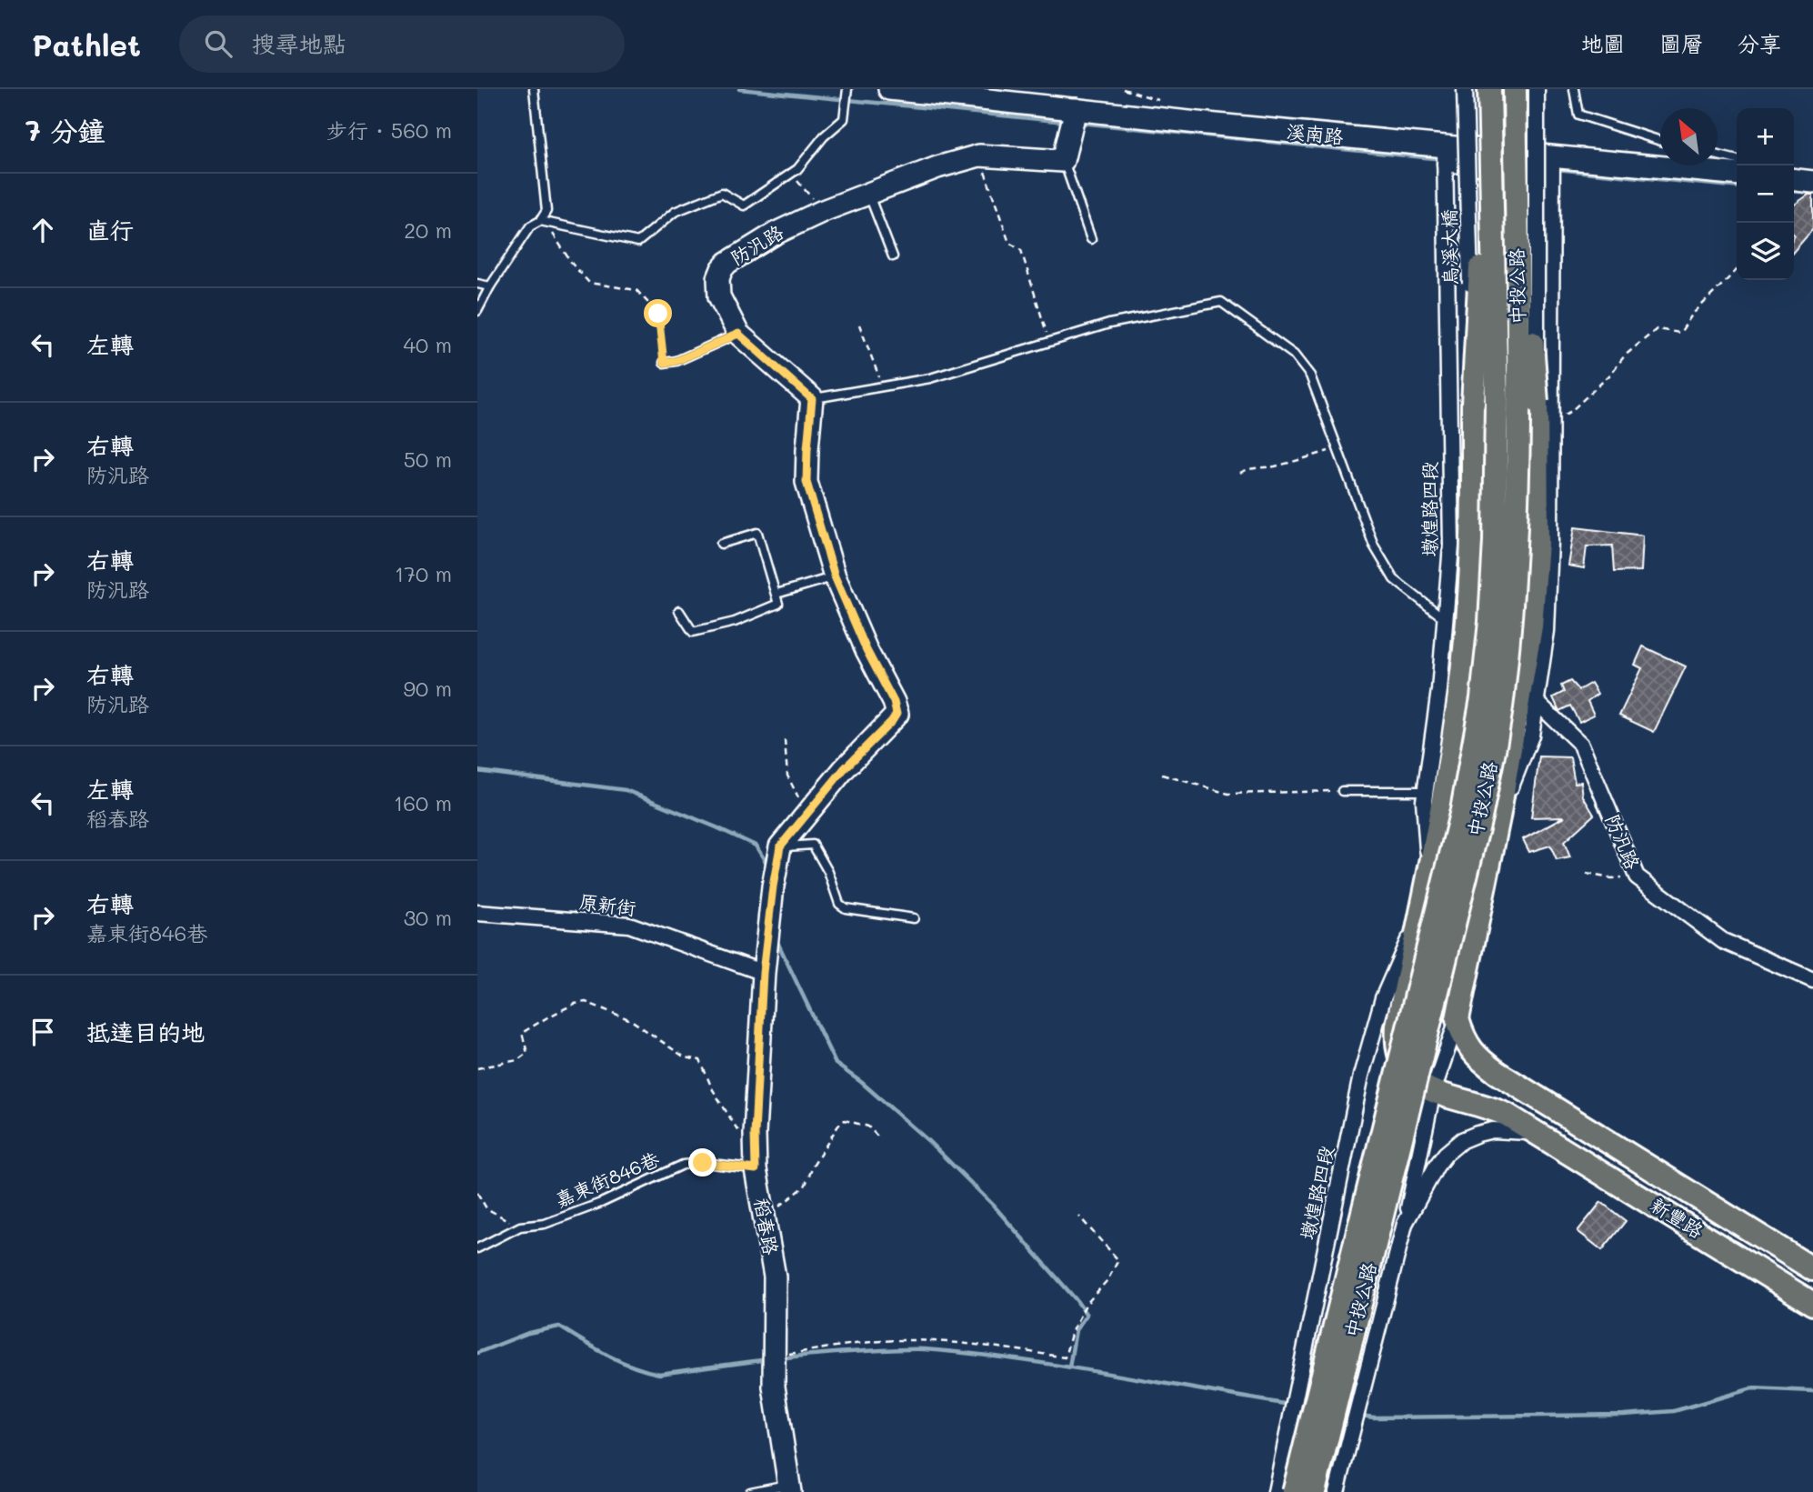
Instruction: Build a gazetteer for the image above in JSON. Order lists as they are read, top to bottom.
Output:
{
  "streets": {
    "main road": ["中投公路", "新豐路"],
    "street": [
      "溪南路",
      "防汎路",
      "烏溪大橋",
      "墩煌路四段",
      "原新街",
      "稻春路"
    ],
    "lane": ["嘉東街846巷"]
  },
  "crossings": [
    ["溪南路", "墩煌路四段"],
    ["烏溪大橋", "新豐路"],
    ["墩煌路四段", "新豐路"],
    ["原新街", "稻春路"],
    ["嘉東街846巷", "稻春路"]
  ],
  "north": "top left",
  "page": {
    "header": "Pathlet",
    "search": "搜尋地點",
    "nav": ["地圖", "圖層", "分享"],
    "heading": ["7 分鐘", "步行 · 560 m"],
    "map_buttons": ["+", "−"],
    "list": [
      ["直行", "20 m"],
      ["左轉", "40 m"],
      ["右轉", "防汎路", "50 m"],
      ["右轉", "防汎路", "170 m"],
      ["右轉", "防汎路", "90 m"],
      ["左轉", "稻春路", "160 m"],
      ["右轉", "嘉東街846巷", "30 m"],
      "抵達目的地"
    ]
  }
}
